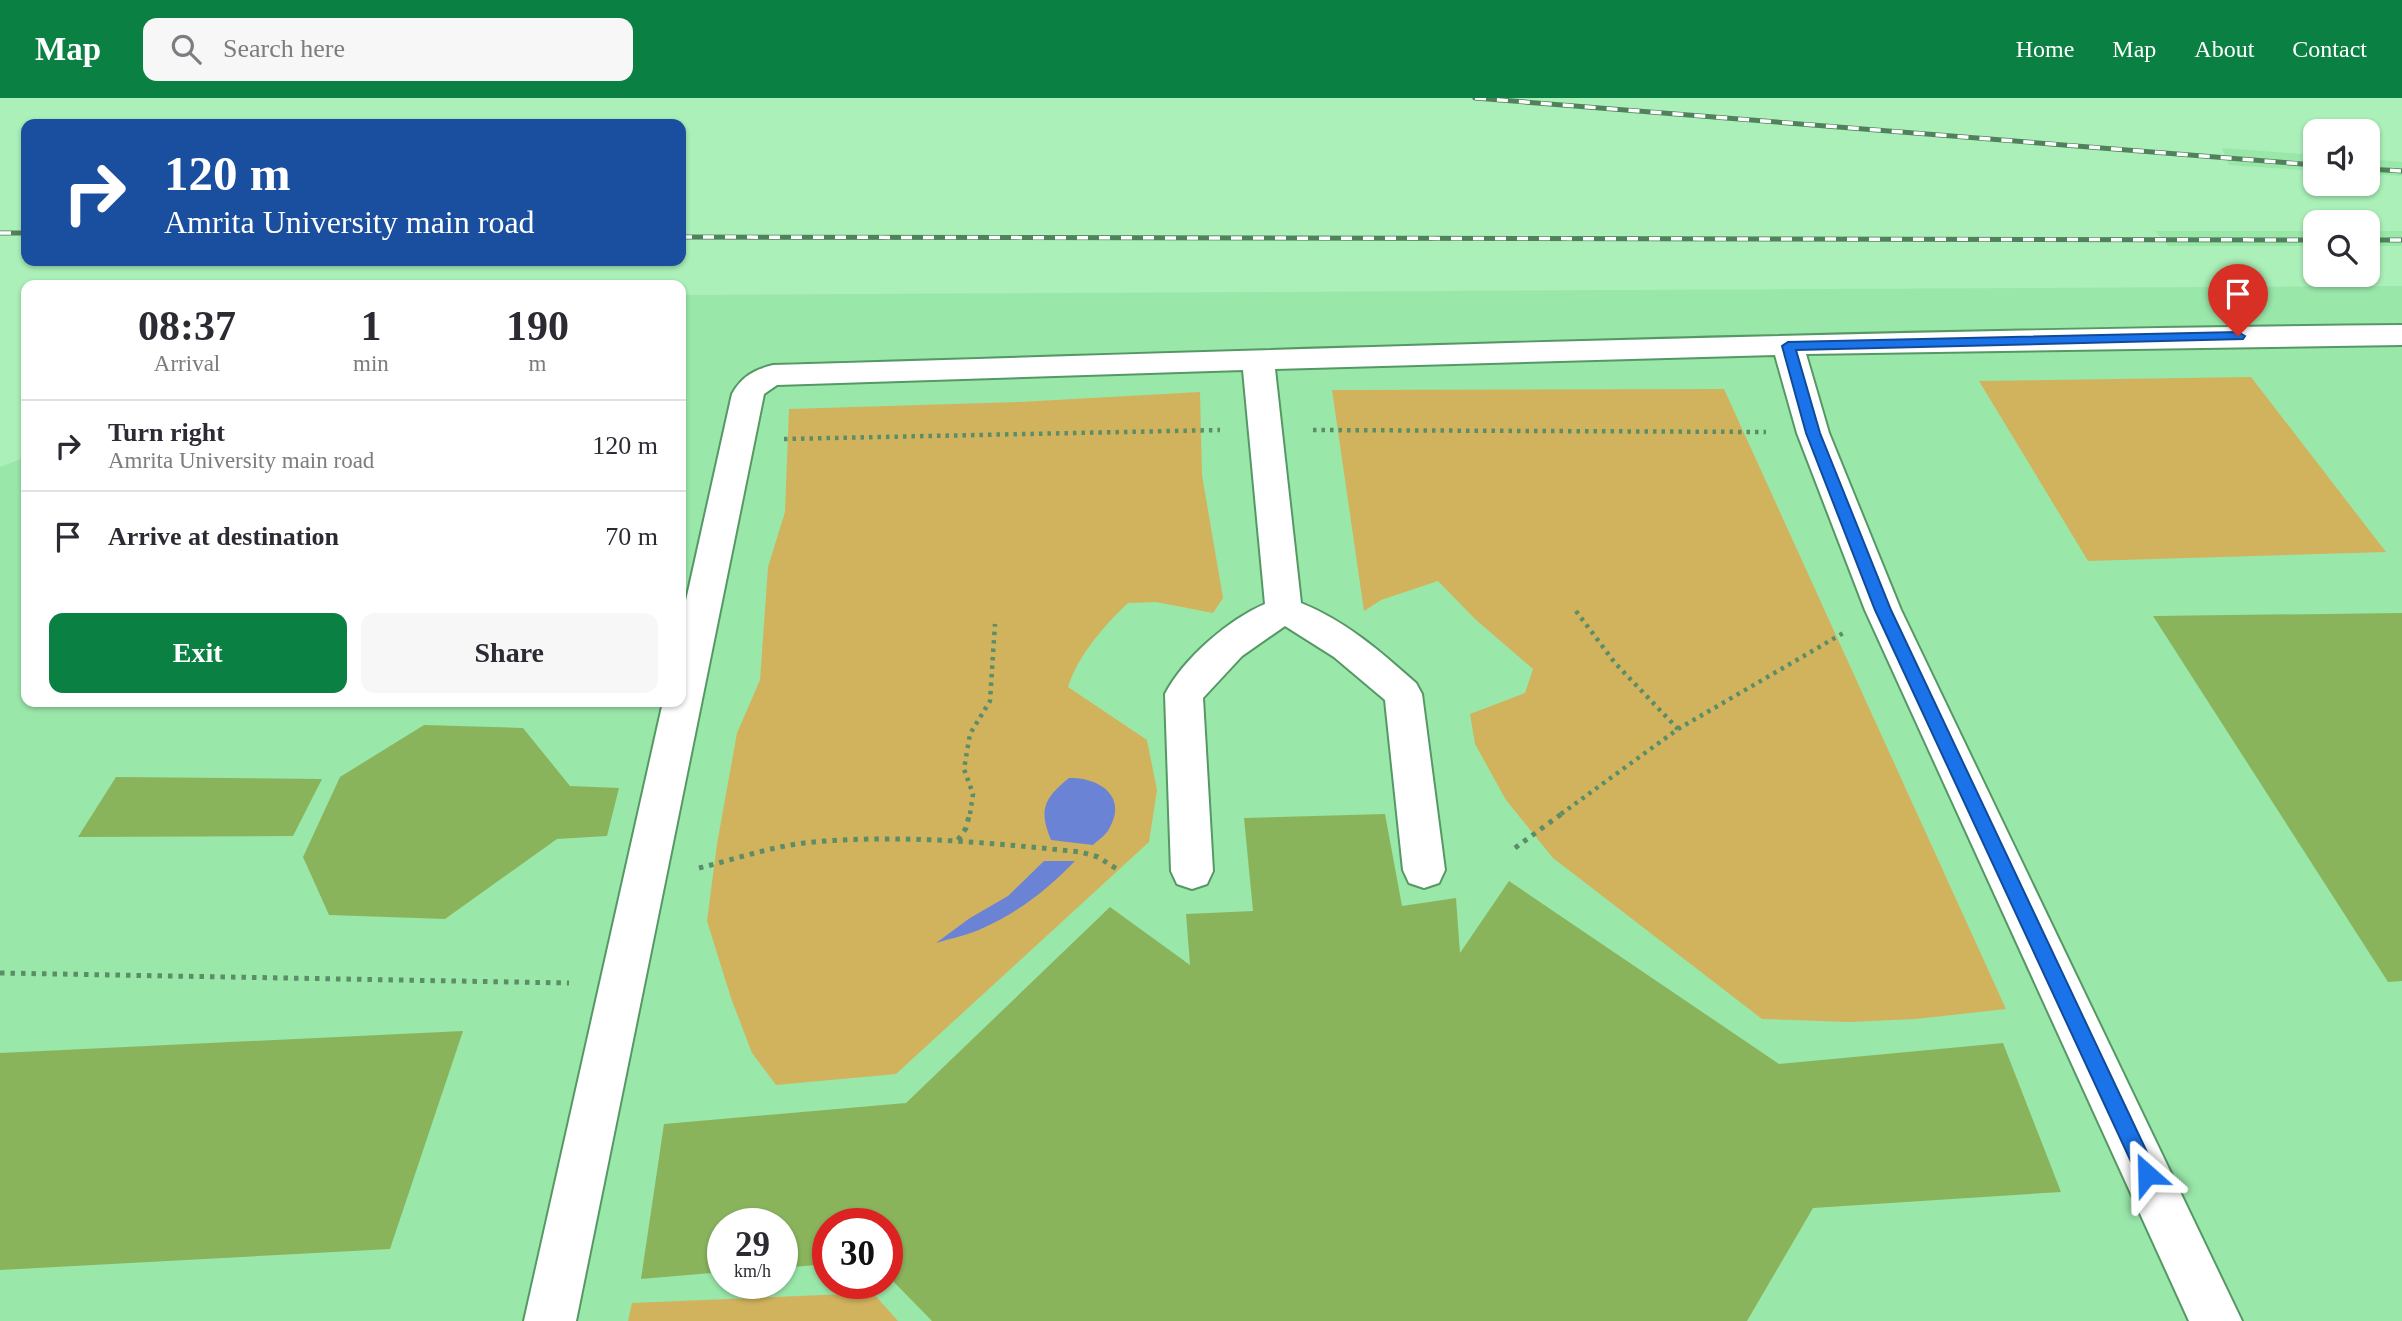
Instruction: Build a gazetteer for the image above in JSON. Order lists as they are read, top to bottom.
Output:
{
  "page": {
    "header": "Map",
    "search": "Search here",
    "nav": [
      "Home",
      "Map",
      "About",
      "Contact"
    ],
    "turn": ["120 m", "Amrita University main road"],
    "eta": [
      "08:37",
      "Arrival",
      "1",
      "min",
      "190",
      "m"
    ],
    "list": [
      {
        "name": "Turn right",
        "note": "Amrita University main road",
        "value": "120 m"
      },
      {
        "name": "Arrive at destination",
        "value": "70 m"
      }
    ],
    "buttons": ["Exit", "Share"],
    "speed": "29 km/h",
    "limit": "30"
  }
}
